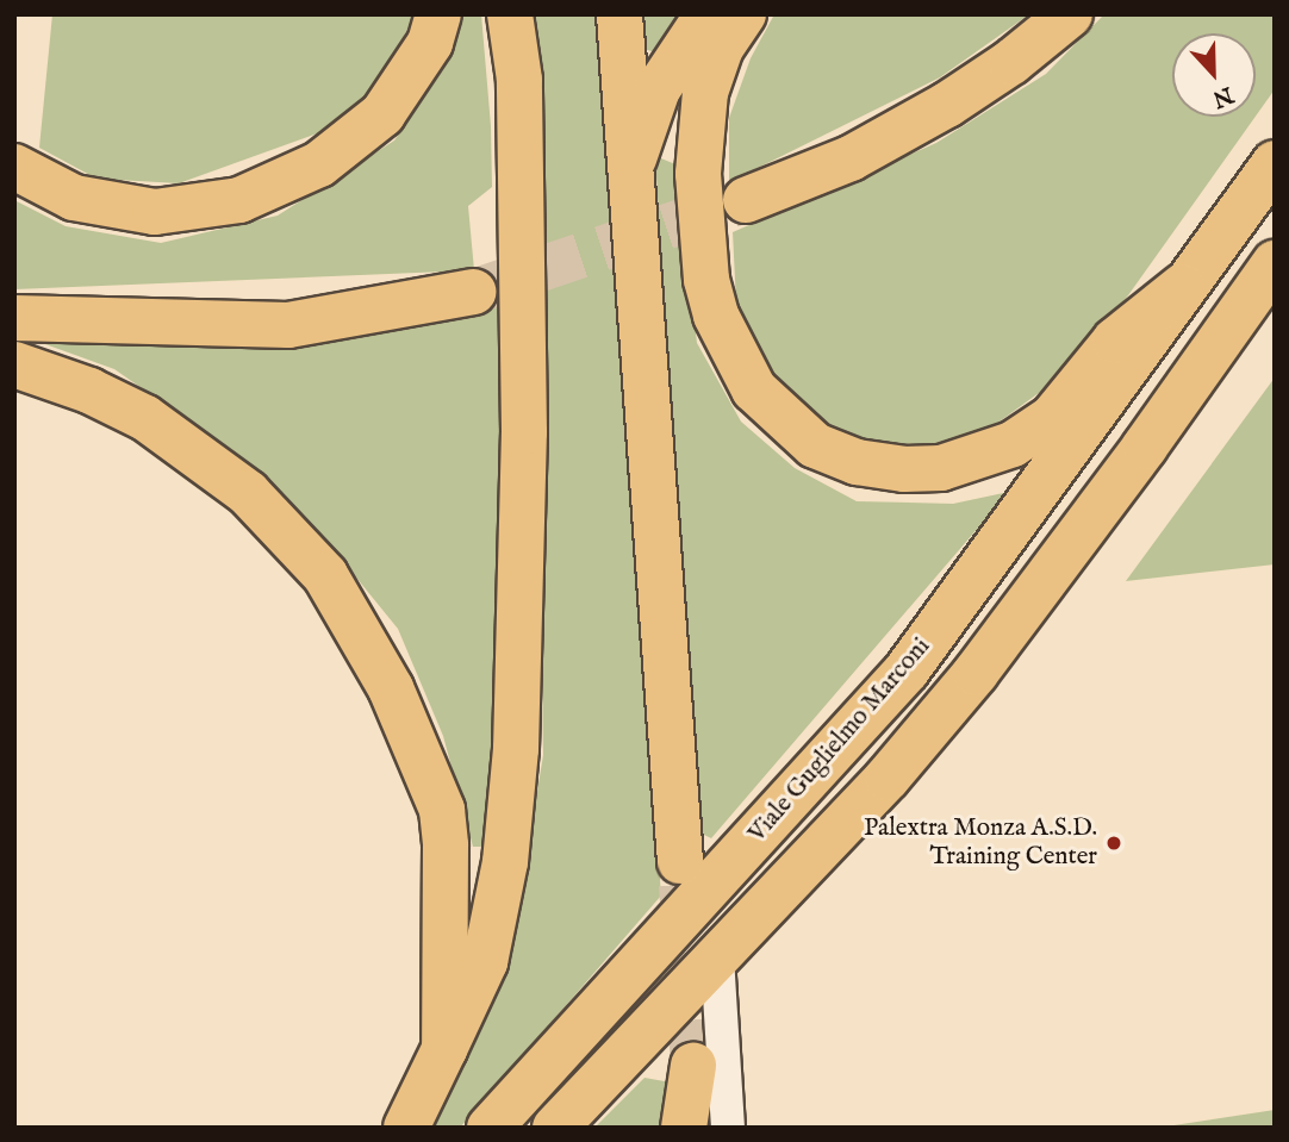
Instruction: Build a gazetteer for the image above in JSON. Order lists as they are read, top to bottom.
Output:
{
  "streets": {
    "main road": ["Viale Guglielmo Marconi"]
  },
  "places": ["Palextra Monza A.S.D. Training Center"],
  "north": "bottom"
}
